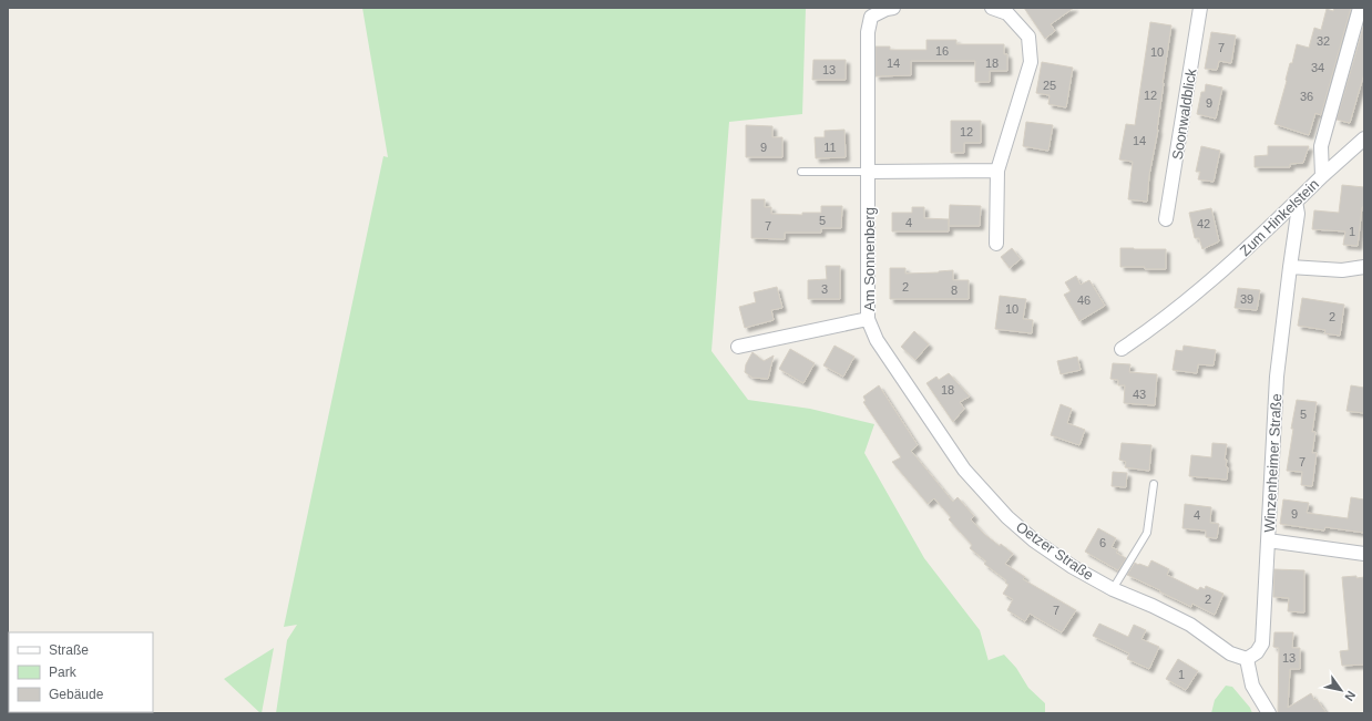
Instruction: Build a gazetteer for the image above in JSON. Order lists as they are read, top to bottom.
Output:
{
  "streets": {
    "street": [
      "Soonwaldblick",
      "Zum Hinkelstein",
      "Am Sonnenberg",
      "Winzenheimer Straße",
      "Oetzer Straße"
    ]
  },
  "crossings": [
    ["Zum Hinkelstein", "Winzenheimer Straße"],
    ["Am Sonnenberg", "Oetzer Straße"],
    ["Winzenheimer Straße", "Oetzer Straße"]
  ],
  "house_numbers": [
    "32",
    "7",
    "16",
    "10",
    "14",
    "18",
    "34",
    "13",
    "25",
    "12",
    "36",
    "9",
    "12",
    "14",
    "9",
    "11",
    "5",
    "4",
    "42",
    "7",
    "1",
    "2",
    "3",
    "8",
    "39",
    "46",
    "10",
    "2",
    "18",
    "43",
    "5",
    "7",
    "9",
    "4",
    "6",
    "2",
    "7",
    "13",
    "1"
  ],
  "legend": ["Straße", "Park", "Gebäude"],
  "north": "bottom right"
}
